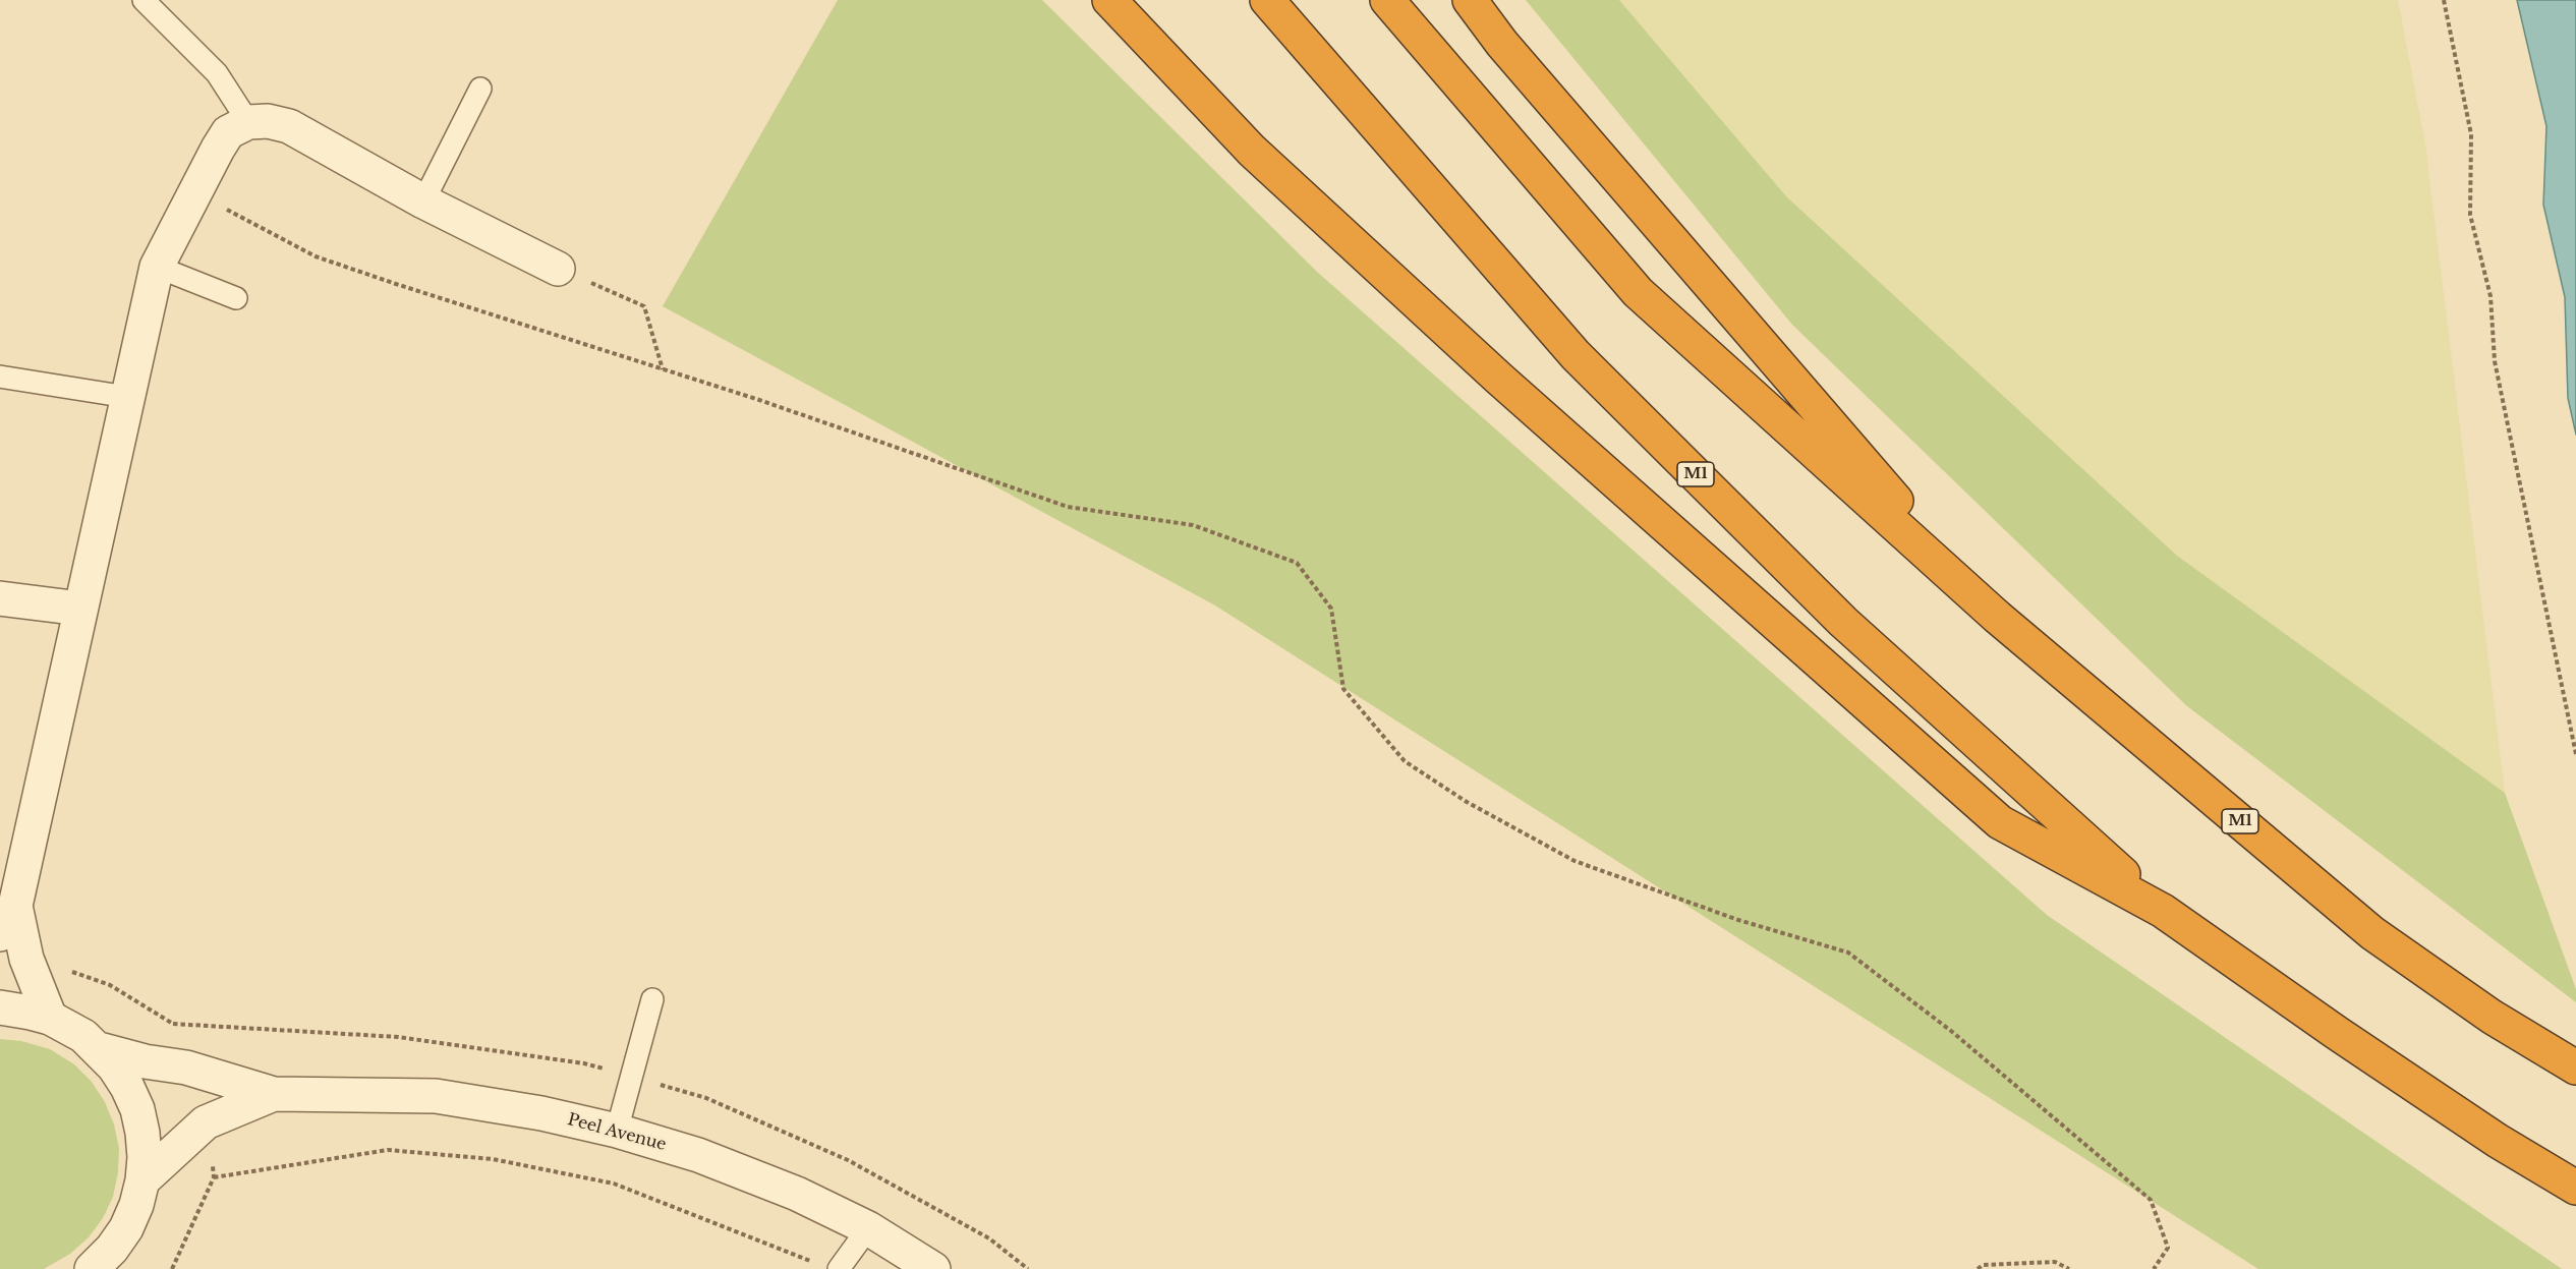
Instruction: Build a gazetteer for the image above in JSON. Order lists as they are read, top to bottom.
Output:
{
  "streets": {
    "highway": ["M1"],
    "street": ["Peel Avenue"]
  }
}
